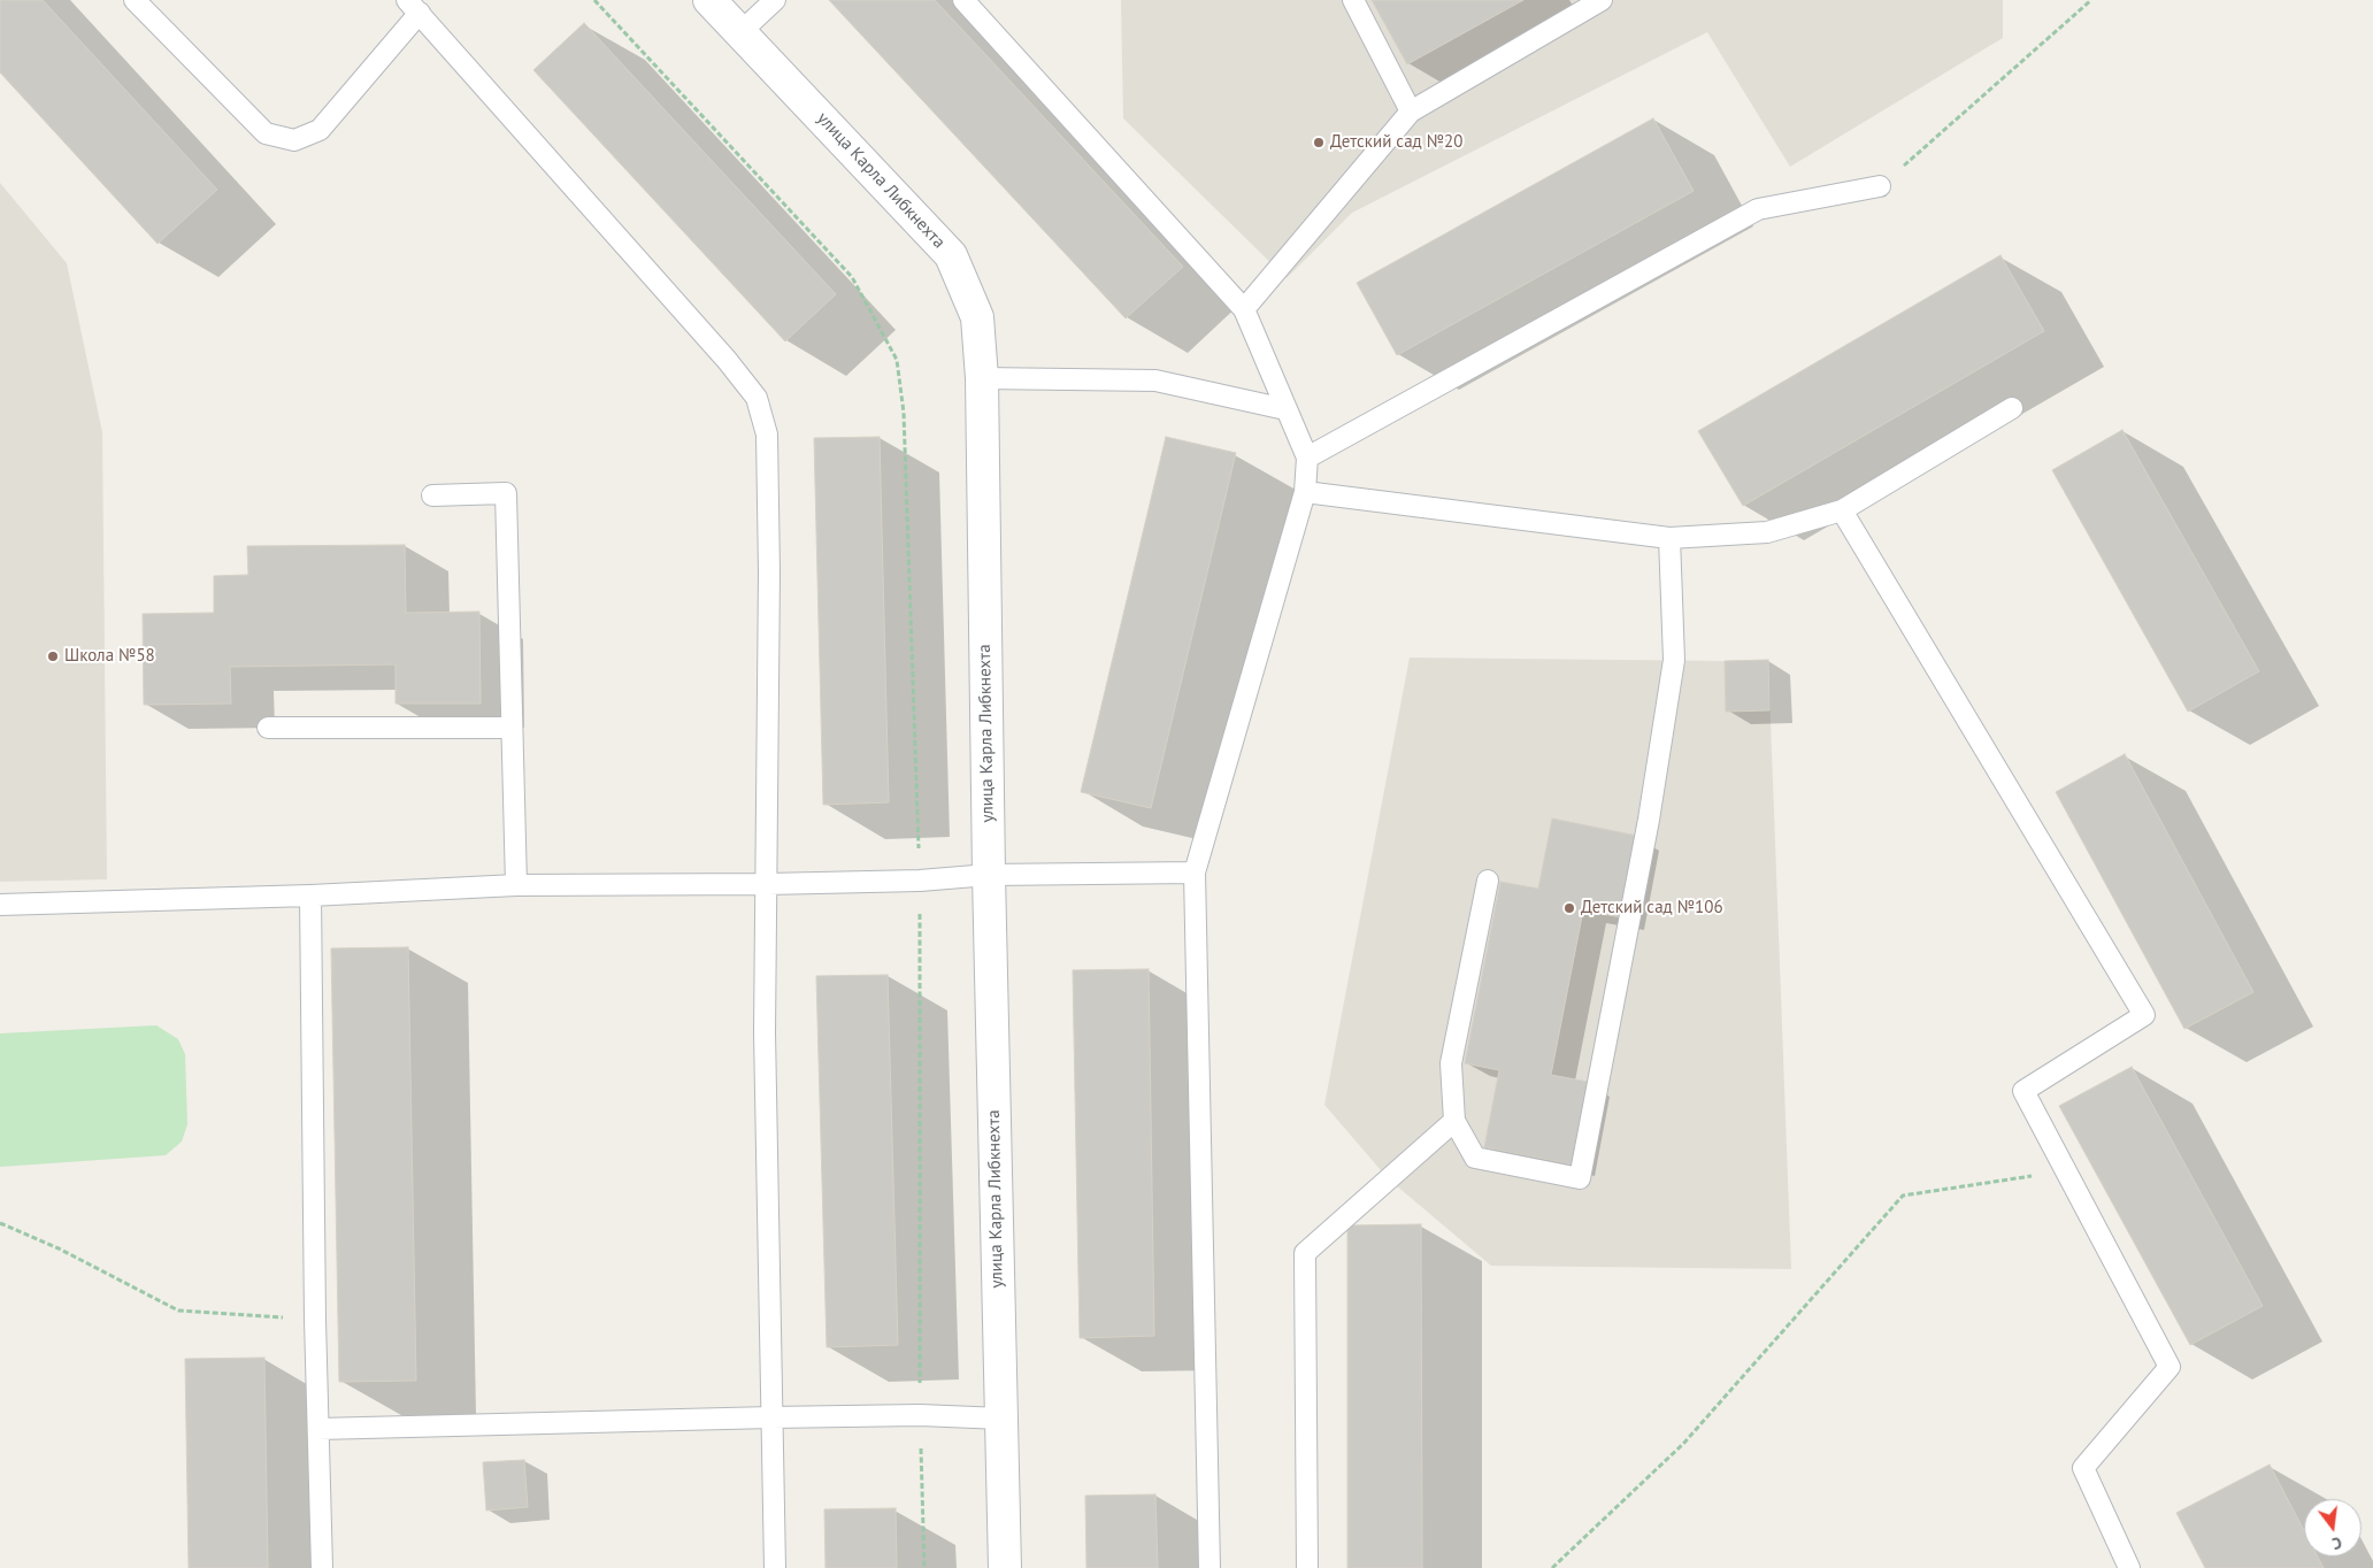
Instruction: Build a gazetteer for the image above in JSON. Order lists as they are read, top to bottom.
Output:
{
  "streets": {
    "street": ["улица Карла Либкнехта"]
  },
  "places": ["Детский сад №20", "Школа №58", "Детский сад №106"],
  "north": "bottom"
}
